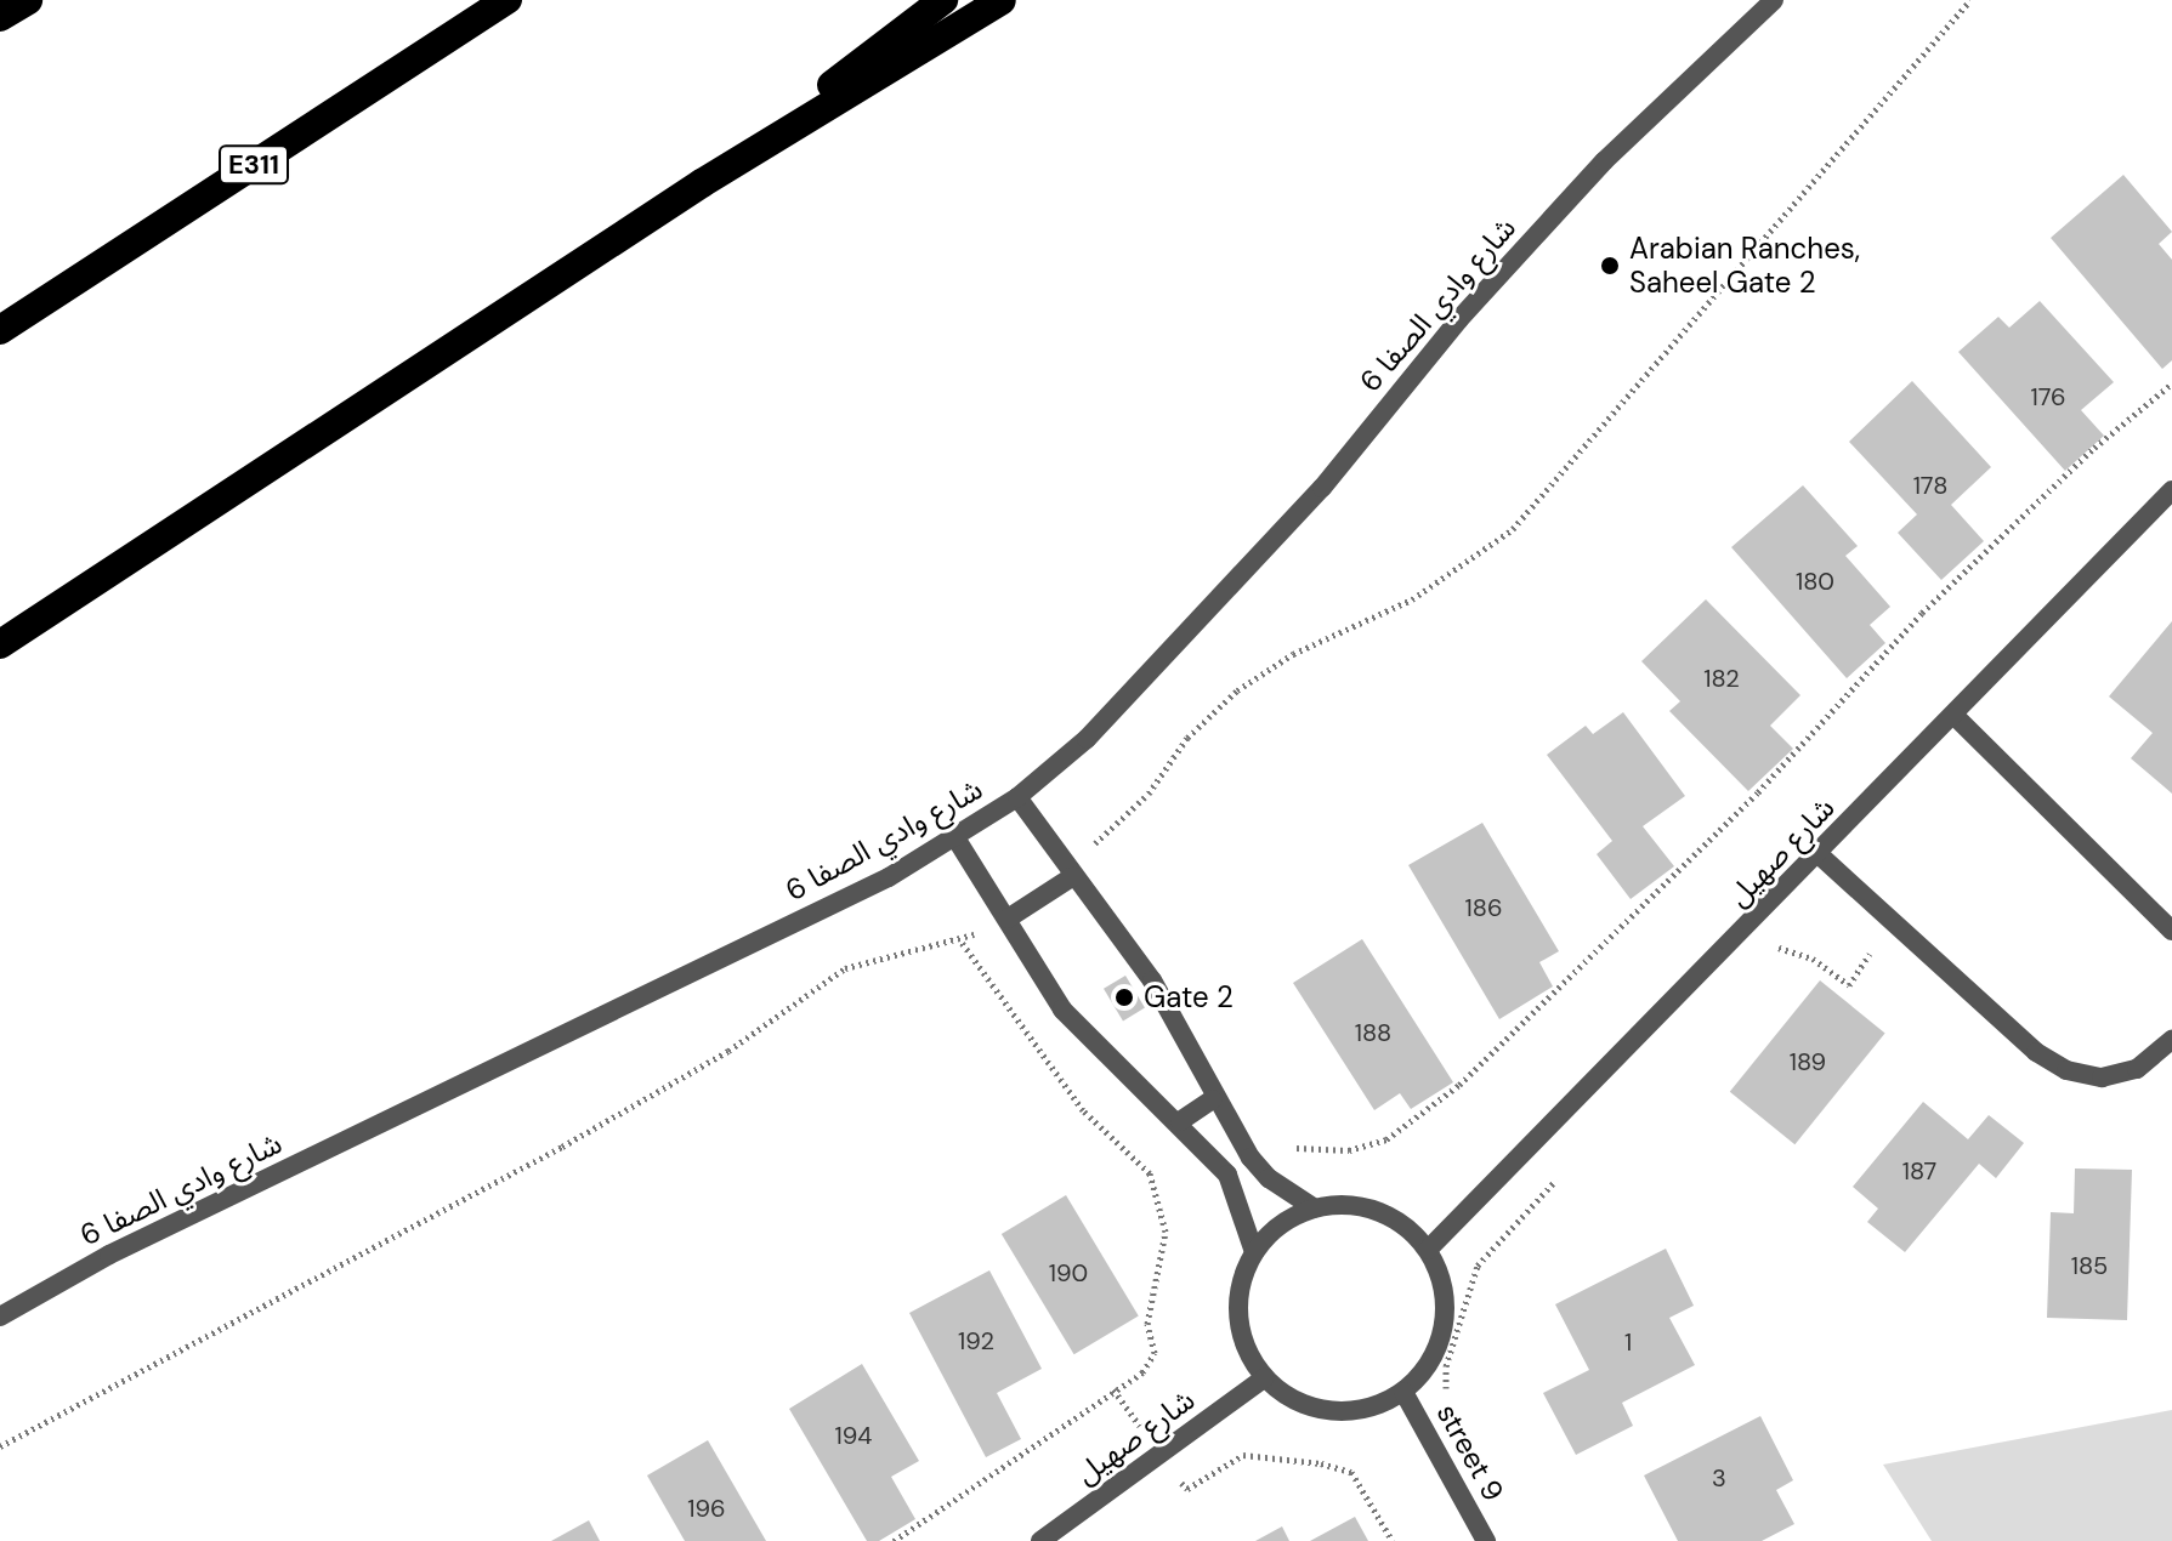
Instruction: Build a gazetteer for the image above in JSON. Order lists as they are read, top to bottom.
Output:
{
  "streets": {
    "highway": ["E311"],
    "street": ["شارع وادي الصفا 6", "شارع صهيل", "street 9"]
  },
  "crossings": [
    ["شارع صهيل", "street 9"]
  ],
  "places": ["Arabian Ranches, Saheel Gate 2", "Gate 2"],
  "house_numbers": [
    "176",
    "178",
    "180",
    "182",
    "186",
    "188",
    "189",
    "187",
    "185",
    "190",
    "192",
    "1",
    "194",
    "3",
    "196"
  ]
}
